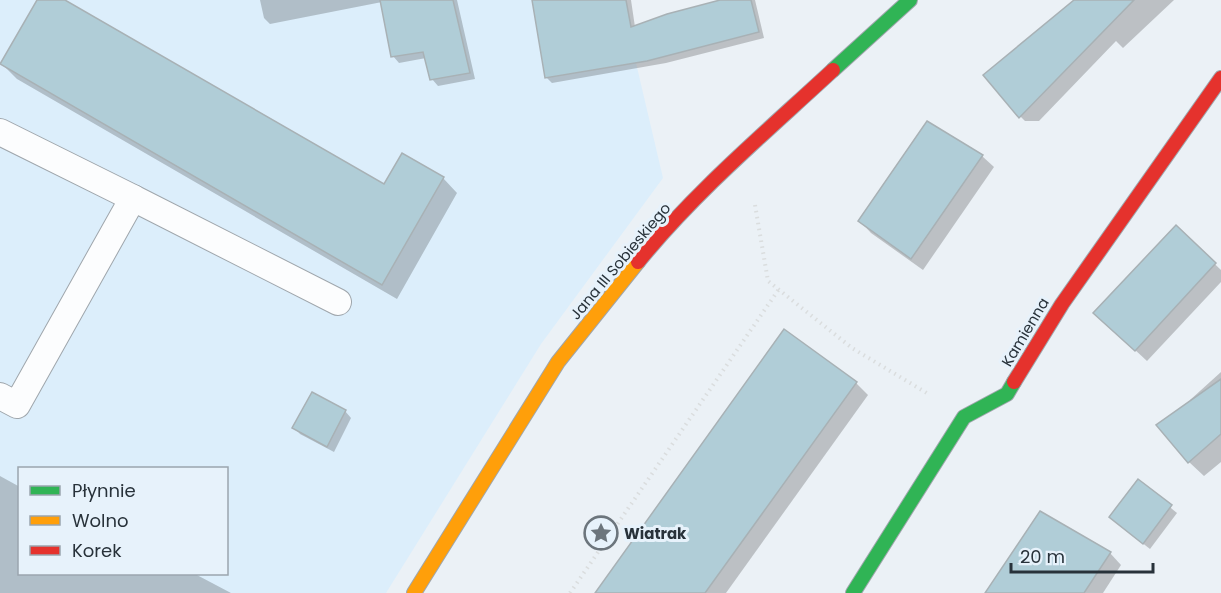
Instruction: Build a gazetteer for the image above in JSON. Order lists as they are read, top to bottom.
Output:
{
  "streets": {
    "street": ["Jana III Sobieskiego", "Kamienna"]
  },
  "places": {
    "place": ["Wiatrak"]
  },
  "legend": ["Płynnie", "Wolno", "Korek"],
  "scale_bar": "20 m"
}
